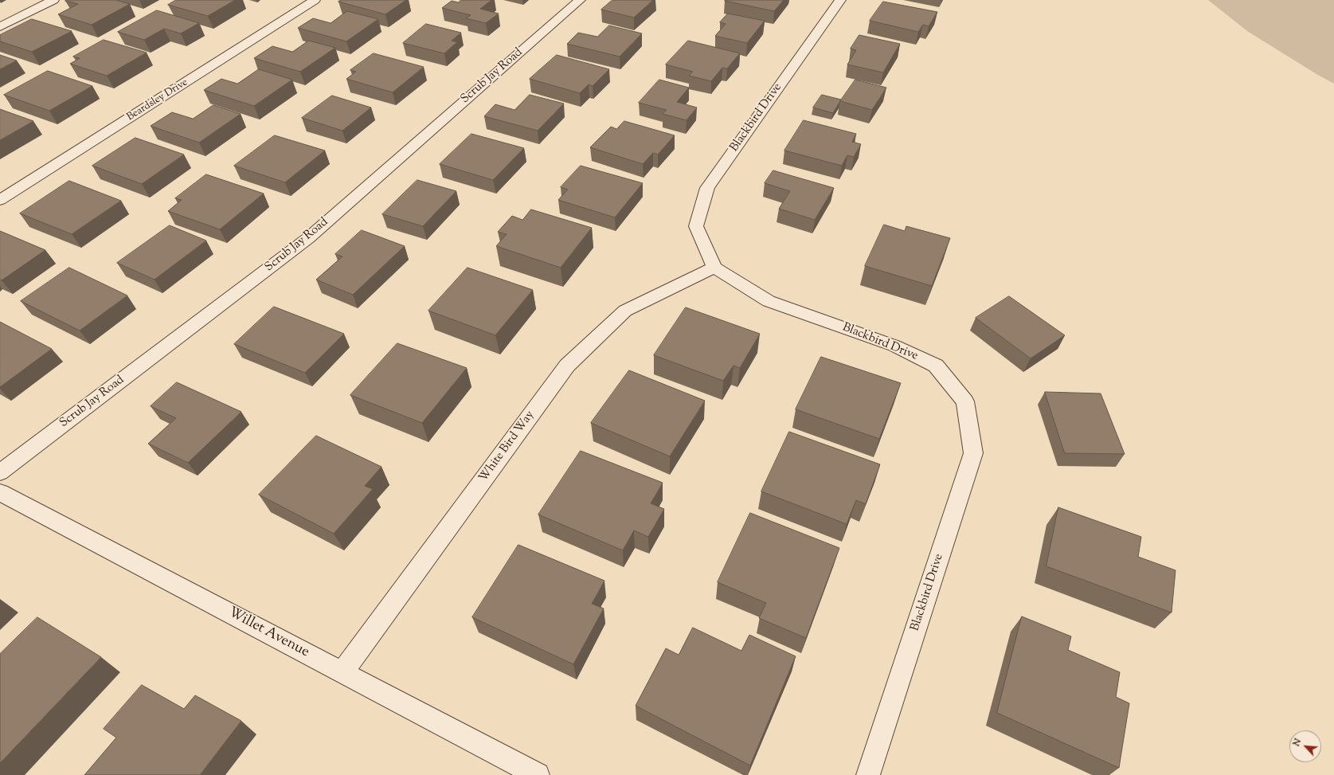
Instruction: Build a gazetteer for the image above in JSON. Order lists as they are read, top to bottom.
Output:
{
  "streets": {
    "street": [
      "Scrub Jay Road",
      "Beardsley Drive",
      "Blackbird Drive",
      "White Bird Way",
      "Willet Avenue"
    ]
  },
  "crossings": [
    ["Blackbird Drive", "White Bird Way"],
    ["White Bird Way", "Willet Avenue"]
  ],
  "north": "top left"
}
